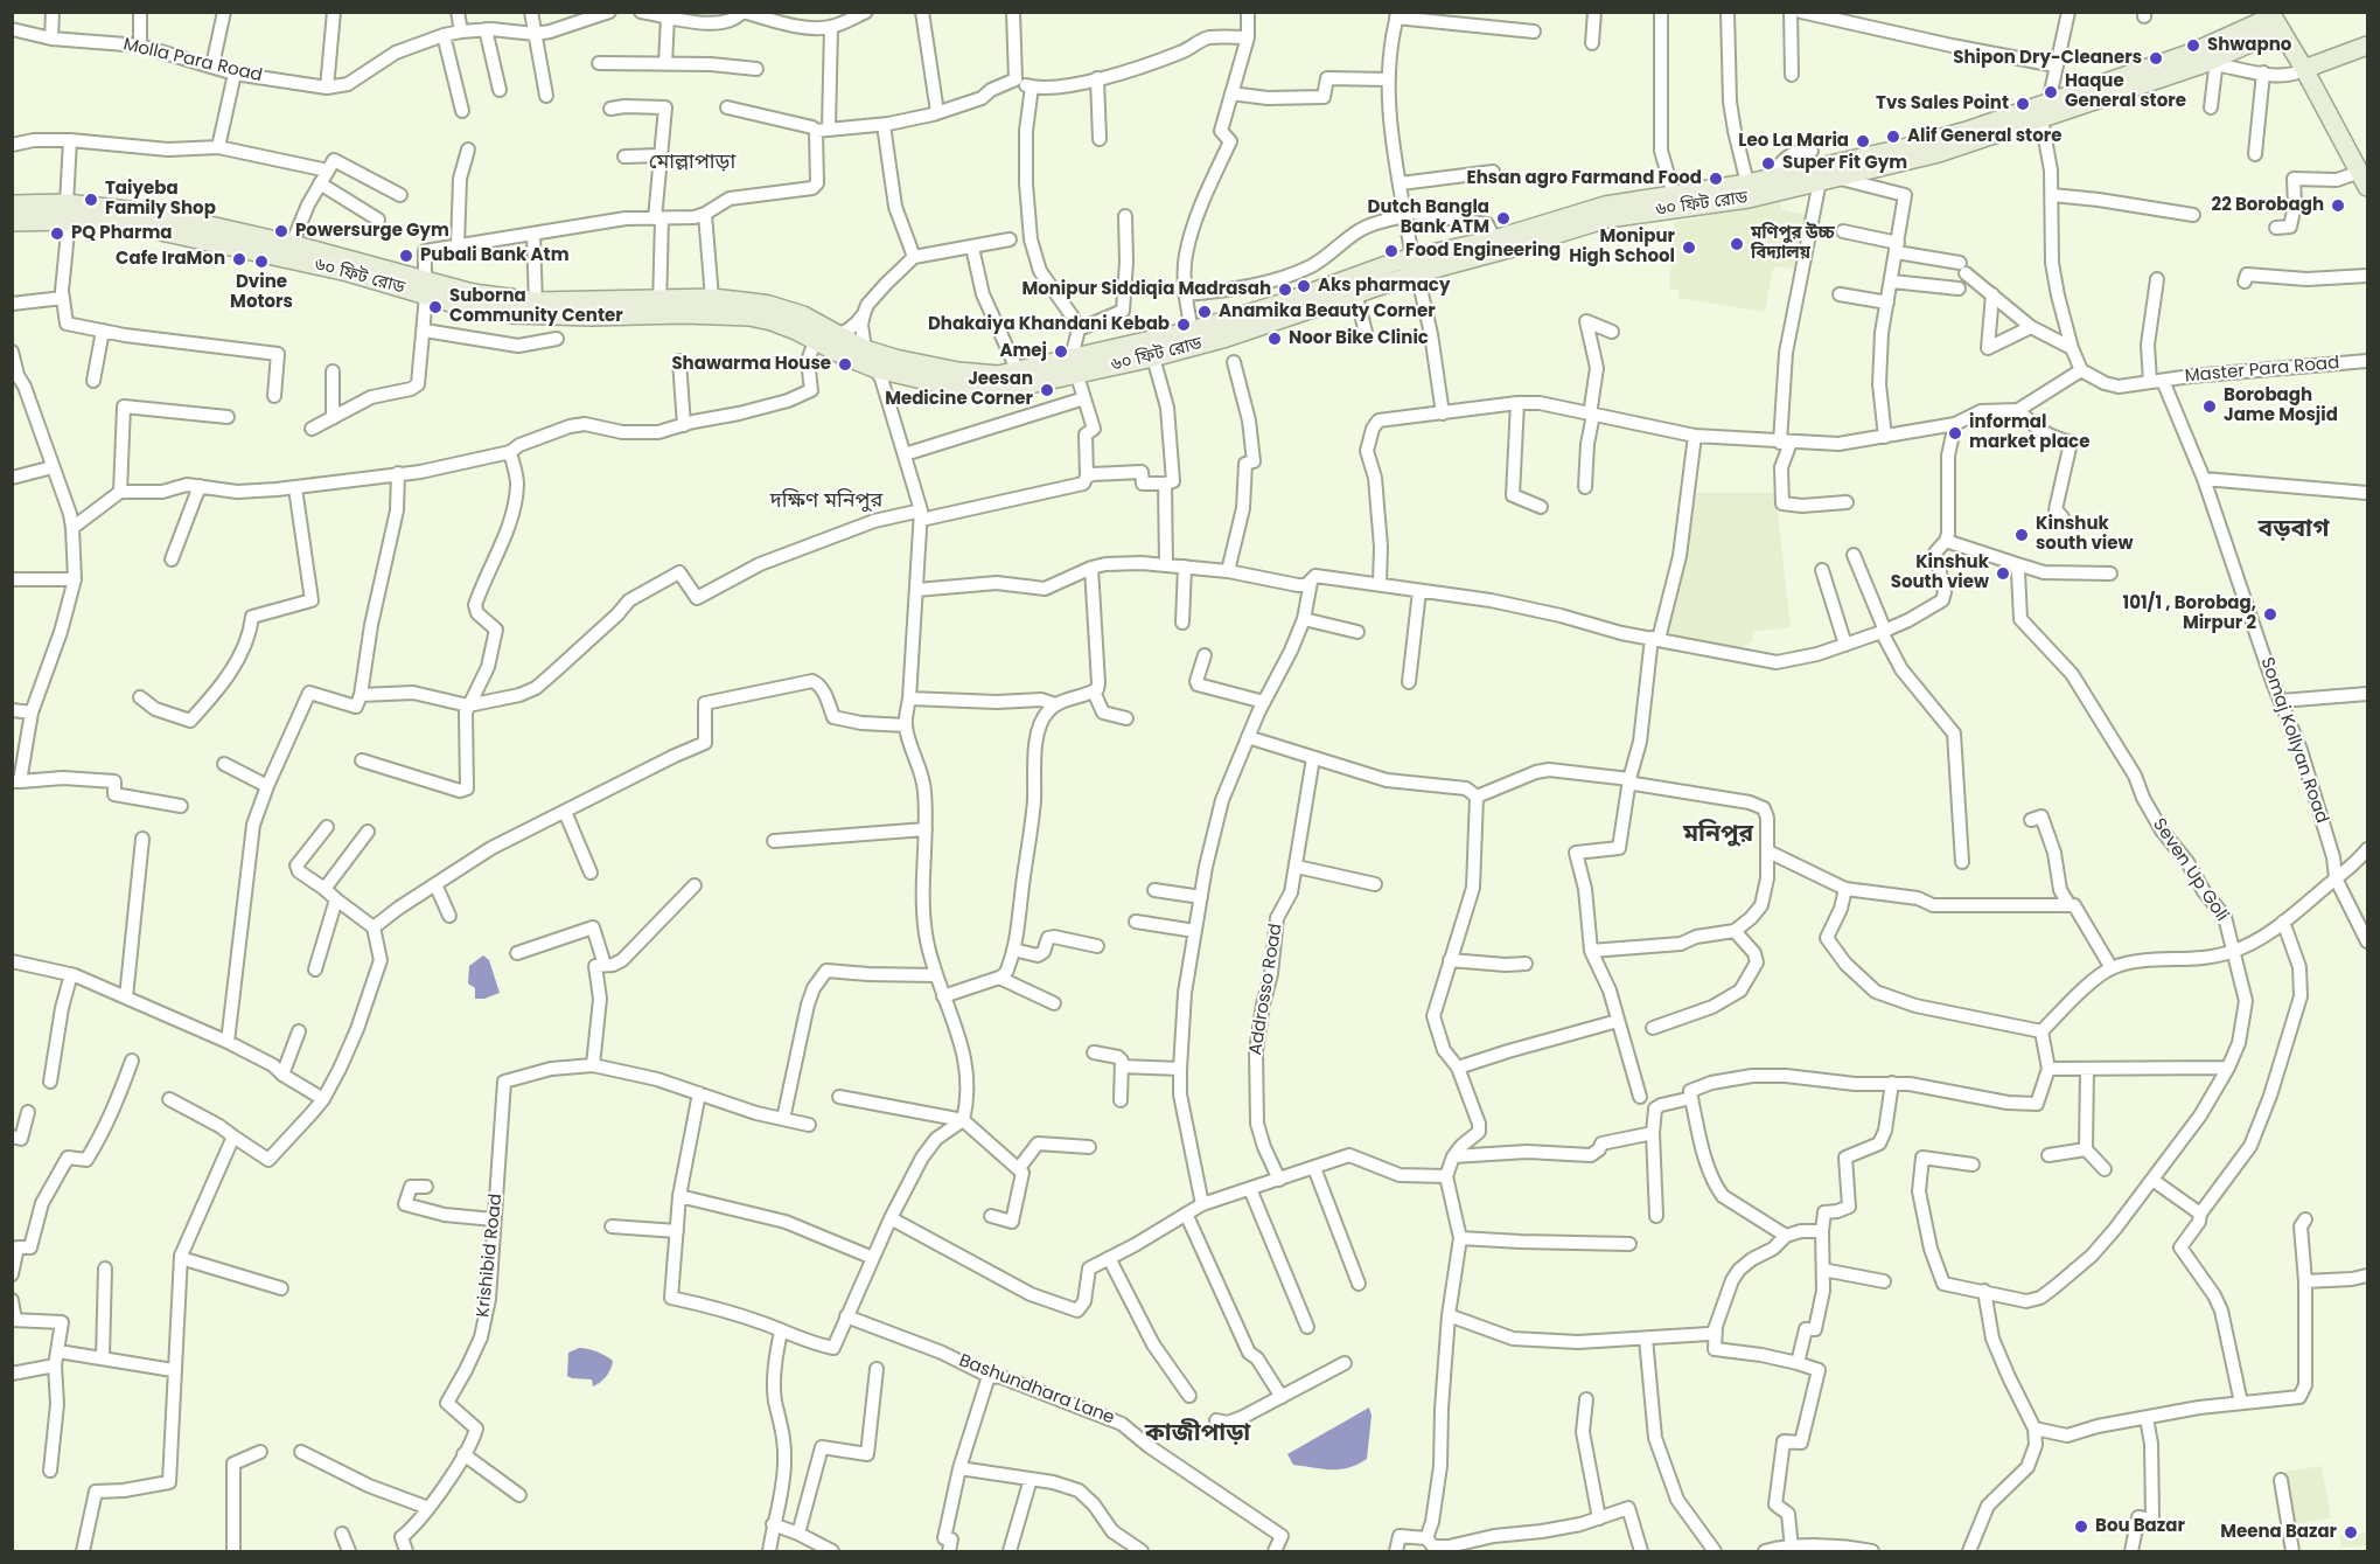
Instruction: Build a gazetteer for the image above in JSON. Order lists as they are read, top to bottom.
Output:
{
  "streets": {
    "street": [
      "Molla Para Road",
      "৬০ ফিট রোড",
      "Master Para Road",
      "Somaj Kollyan Road",
      "Seven Up Goli",
      "Addrosso Road",
      "Krishibid Road",
      "Bashundhara Lane"
    ]
  },
  "crossings": [
    ["Master Para Road", "Somaj Kollyan Road"]
  ],
  "districts": [
    "মোল্লাপাড়া",
    "দক্ষিণ মনিপুর",
    "বড়বাগ",
    "মনিপুর",
    "কাজীপাড়া"
  ],
  "places": [
    "Shwapno",
    "Shipon Dry-Cleaners",
    "Haque General store",
    "Tvs Sales Point",
    "Alif General store",
    "Leo La Maria",
    "Super Fit Gym",
    "Ehsan agro Farmand Food",
    "Taiyeba Family Shop",
    "22 Borobagh",
    "Dutch Bangla Bank ATM",
    "Powersurge Gym",
    "PQ Pharma",
    "মণিপুর উচ্চ বিদ্যালয়",
    "Monipur High School",
    "Food Engineering",
    "Pubali Bank Atm",
    "Cafe IraMon",
    "Dvine Motors",
    "Aks pharmacy",
    "Monipur Siddiqia Madrasah",
    "Suborna Community Center",
    "Anamika Beauty Corner",
    "Dhakaiya Khandani Kebab",
    "Noor Bike Clinic",
    "Amej",
    "Shawarma House",
    "Jeesan Medicine Corner",
    "Borobagh Jame Mosjid",
    "informal market place",
    "Kinshuk south view",
    "Kinshuk South view",
    "101/1 , Borobag, Mirpur 2",
    "Bou Bazar",
    "Meena Bazar"
  ]
}
